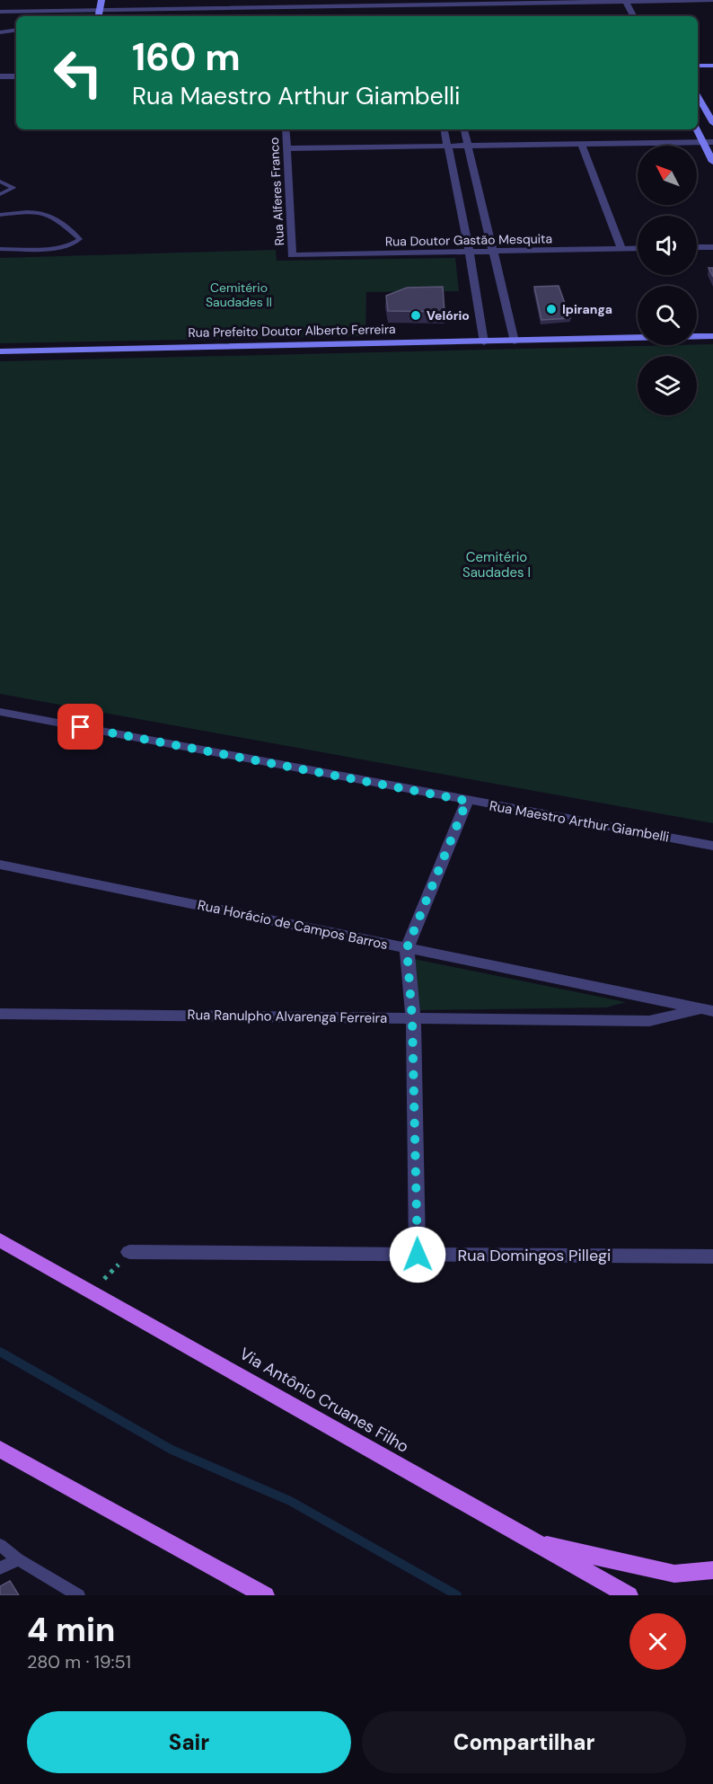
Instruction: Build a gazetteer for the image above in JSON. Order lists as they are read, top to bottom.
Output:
{
  "streets": {
    "main road": ["Rua Prefeito Doutor Alberto Ferreira", "Via Antônio Cruanes Filho"],
    "street": [
      "Rua Alferes Franco",
      "Rua Doutor Gastão Mesquita",
      "Rua Maestro Arthur Giambelli",
      "Rua Horácio de Campos Barros",
      "Rua Ranulpho Alvarenga Ferreira",
      "Rua Domingos Pillegi"
    ]
  },
  "crossings": [
    ["Rua Alferes Franco", "Rua Doutor Gastão Mesquita"],
    ["Rua Horácio de Campos Barros", "Rua Ranulpho Alvarenga Ferreira"]
  ],
  "parks": ["Cemitério Saudades II", "Cemitério Saudades I"],
  "places": ["Ipiranga", "Velório"],
  "north": "top left",
  "page": {
    "turn": ["160 m", "Rua Maestro Arthur Giambelli"],
    "heading": ["4 min", "280 m · 19:51"],
    "buttons": ["Sair", "Compartilhar"]
  }
}
